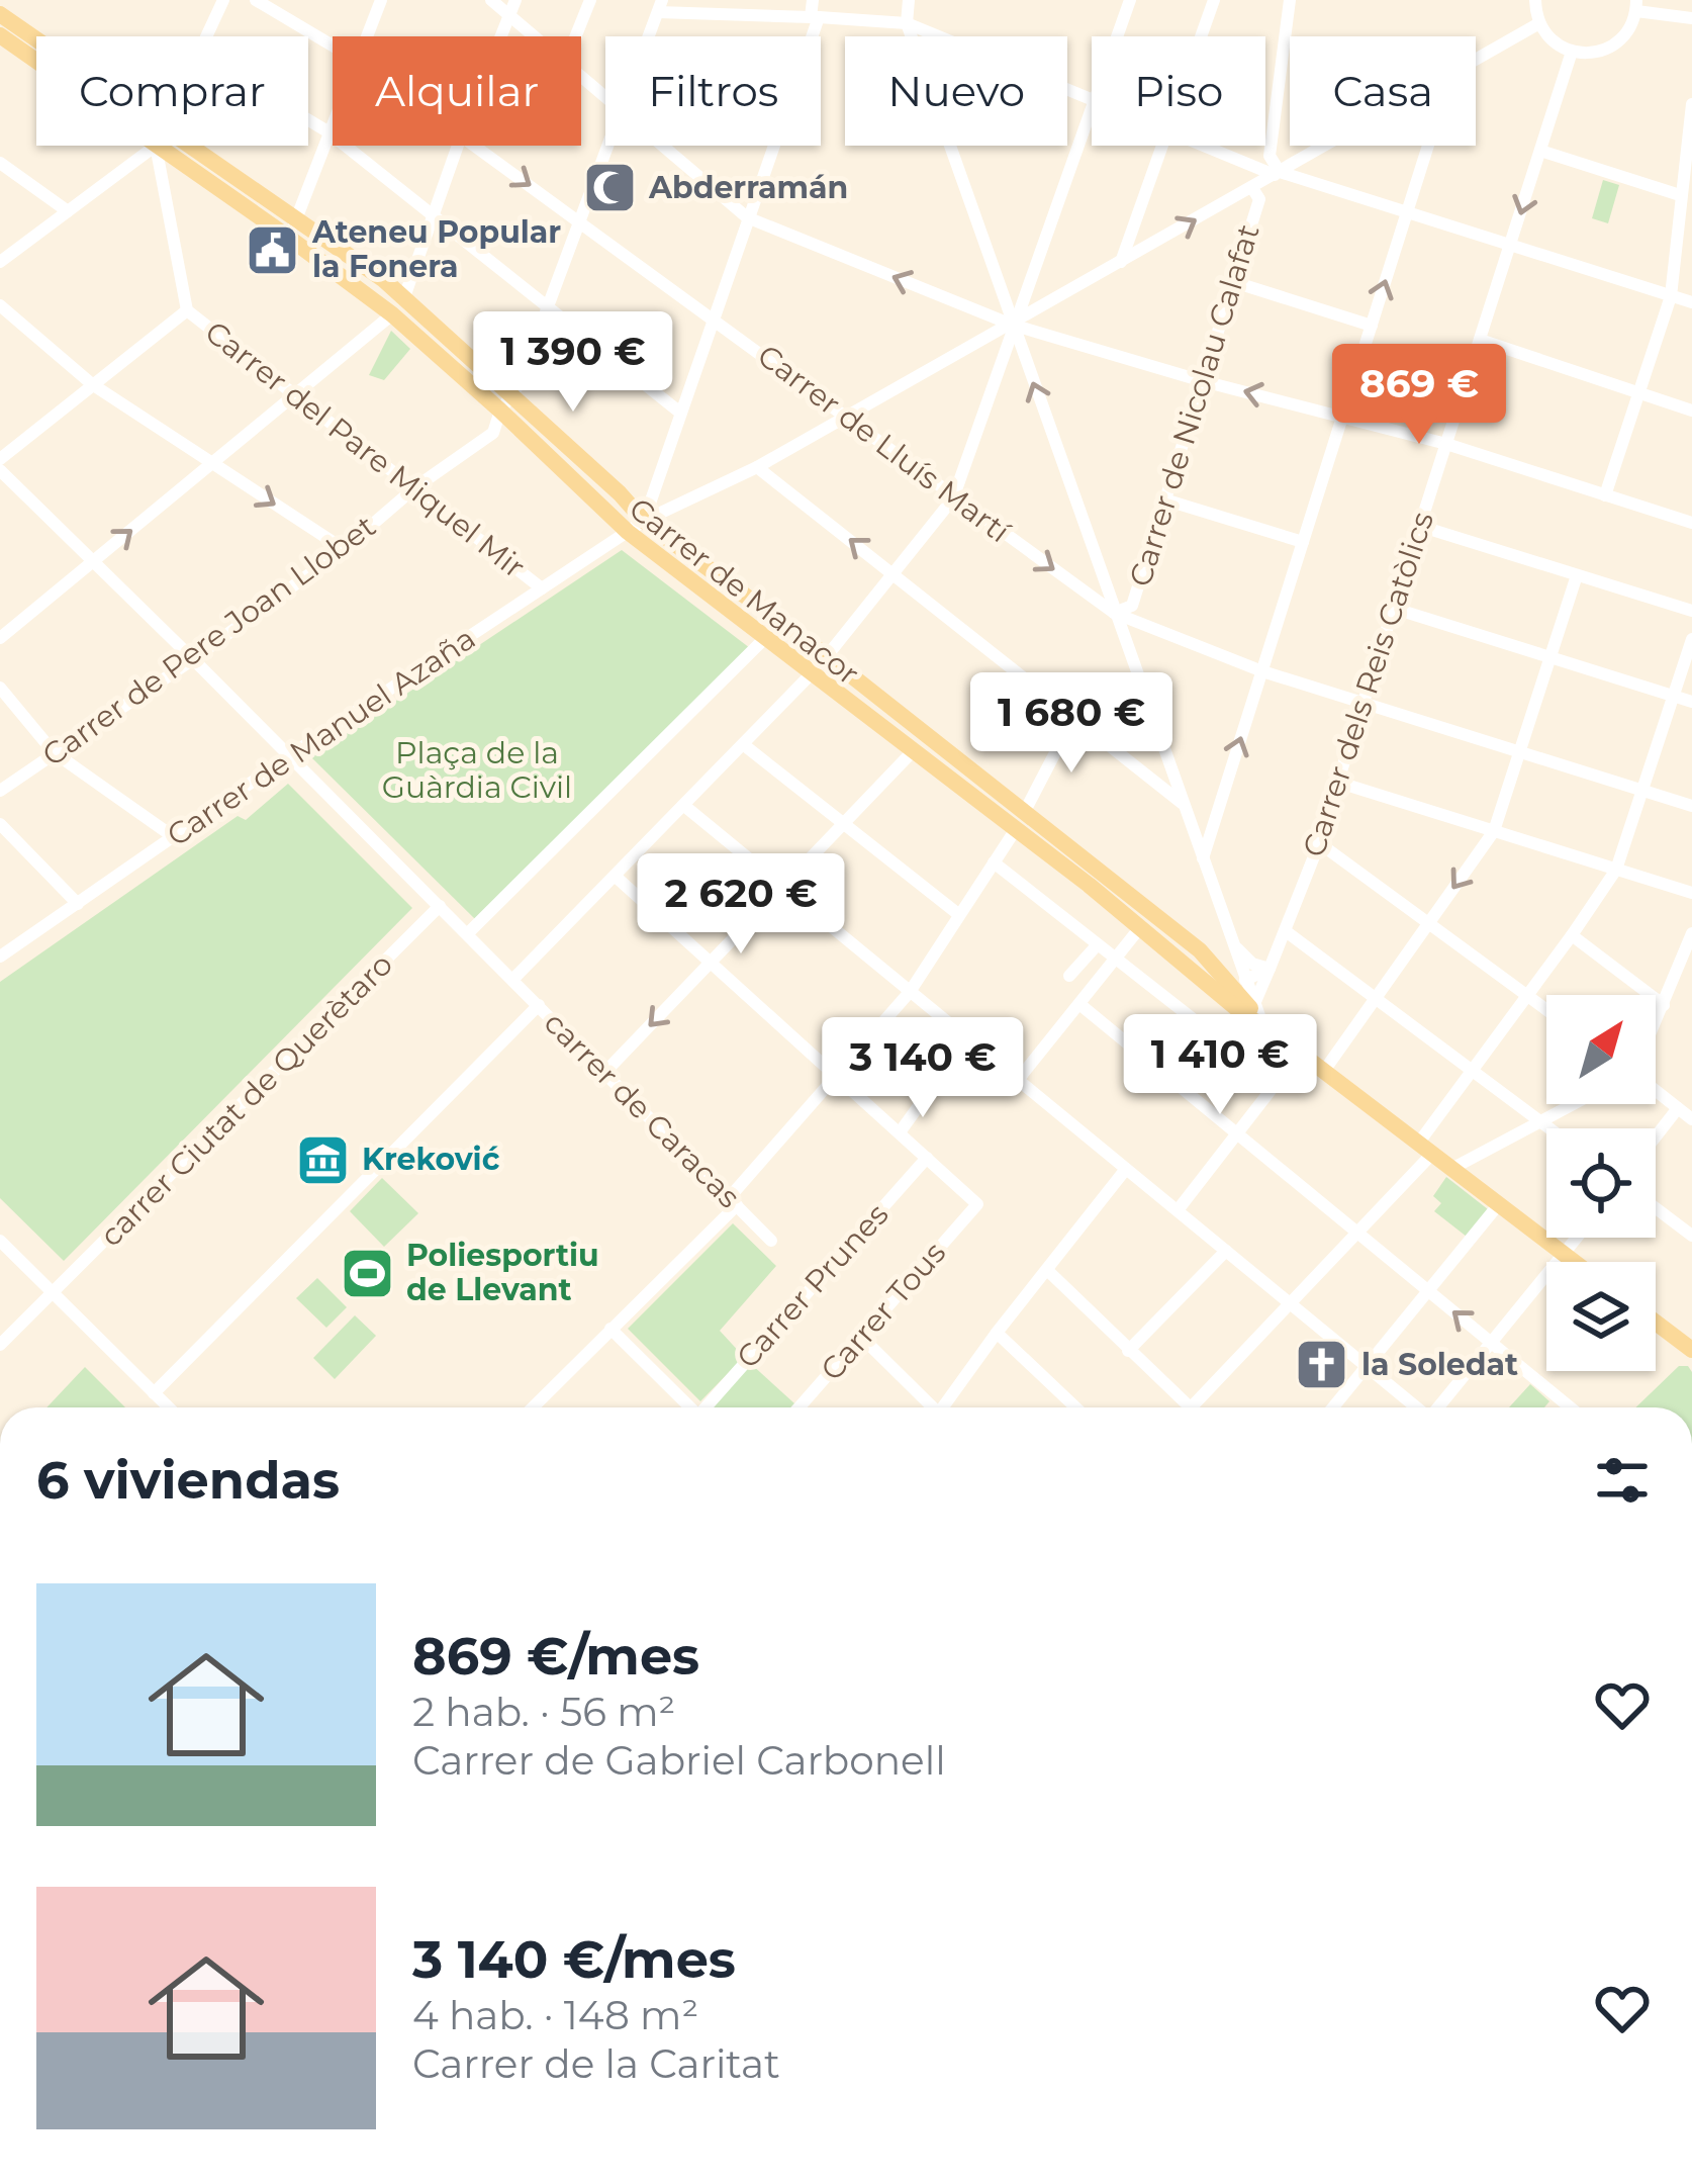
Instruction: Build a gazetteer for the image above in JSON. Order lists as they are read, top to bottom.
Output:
{
  "streets": {
    "main road": ["Carrer de Manacor"],
    "street": [
      "Carrer de Nicolau Calafat",
      "Carrer de Lluís Martí",
      "Carrer del Pare Miquel Mir",
      "Carrer de Pere Joan Llobet",
      "Carrer dels Reis Catòlics",
      "Carrer de Manuel Azaña",
      "carrer Ciutat de Querètaro",
      "carrer de Caracas",
      "Carrer Prunes",
      "Carrer Tous"
    ]
  },
  "crossings": [
    ["Carrer de Nicolau Calafat", "Carrer de Lluís Martí"],
    ["Carrer de Nicolau Calafat", "Carrer de Manuel Azaña"],
    ["Carrer de Lluís Martí", "Carrer de Pere Joan Llobet"],
    ["Carrer de Lluís Martí", "Carrer dels Reis Catòlics"],
    ["Carrer de Lluís Martí", "Carrer de Manuel Azaña"],
    ["Carrer del Pare Miquel Mir", "Carrer de Pere Joan Llobet"],
    ["Carrer del Pare Miquel Mir", "Carrer de Manuel Azaña"],
    ["Carrer de Manacor", "Carrer de Pere Joan Llobet"],
    ["Carrer de Manacor", "Carrer dels Reis Catòlics"],
    ["Carrer de Manacor", "Carrer de Manuel Azaña"],
    ["Carrer Prunes", "Carrer Tous"]
  ],
  "parks": ["Plaça de la Guàrdia Civil"],
  "places": {
    "mosque": ["Abderramán"],
    "public building": ["Ateneu Popular la Fonera"],
    "museum": ["Kreković"],
    "sports": ["Poliesportiu de Llevant"],
    "church": ["la Soledat"]
  },
  "north": "top right",
  "page": {
    "chip": [
      "Comprar",
      "Alquilar",
      "Filtros",
      "Nuevo",
      "Piso",
      "Casa"
    ],
    "price": [
      "1 390 €",
      "869 €",
      "1 680 €",
      "2 620 €",
      "1 410 €",
      "3 140 €"
    ],
    "heading": "6 viviendas",
    "list": [
      {
        "name": "869 €/mes",
        "note": "2 hab. · 56 m² · Carrer de Gabriel Carbonell"
      },
      {
        "name": "3 140 €/mes",
        "note": "4 hab. · 148 m² · Carrer de la Caritat"
      }
    ]
  }
}
